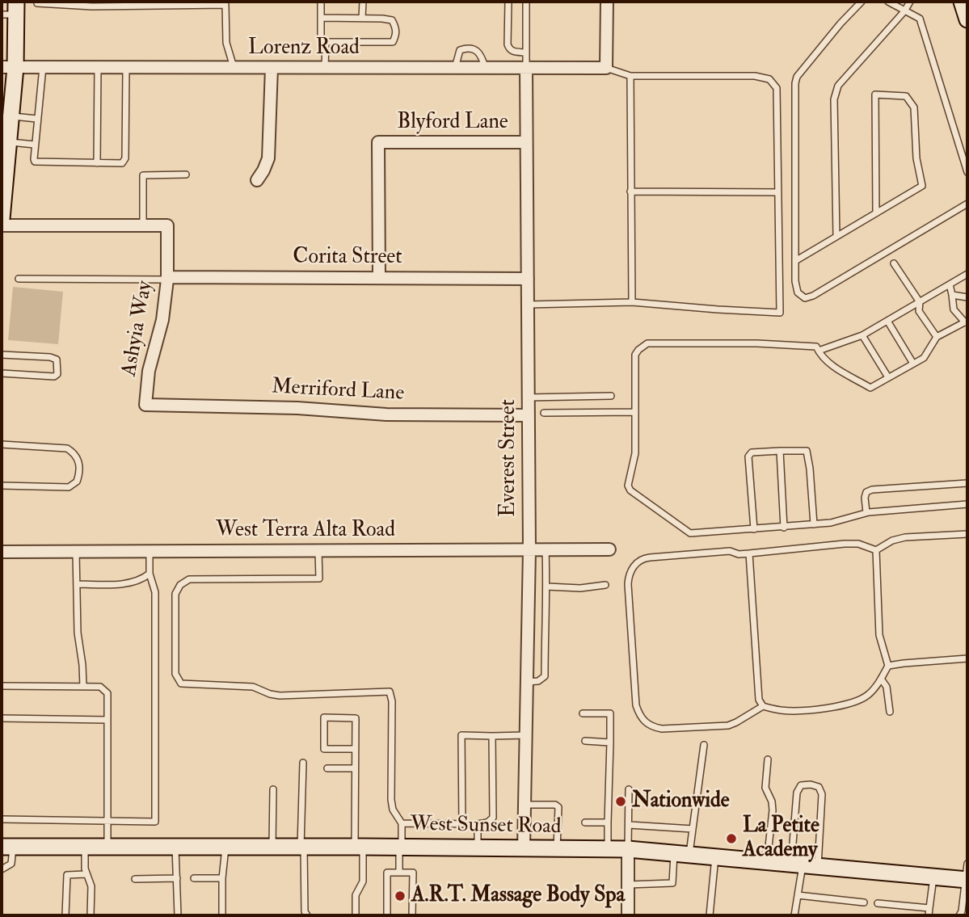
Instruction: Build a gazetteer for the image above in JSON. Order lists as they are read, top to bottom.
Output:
{
  "streets": {
    "main road": ["West Sunset Road"],
    "street": [
      "Lorenz Road",
      "Blyford Lane",
      "Corita Street",
      "Ashyia Way",
      "Merriford Lane",
      "Everest Street",
      "West Terra Alta Road"
    ]
  },
  "crossings": [
    ["Lorenz Road", "Everest Street"],
    ["Blyford Lane", "Corita Street"],
    ["Blyford Lane", "Everest Street"],
    ["Corita Street", "Ashyia Way"],
    ["Corita Street", "Everest Street"],
    ["Ashyia Way", "Merriford Lane"],
    ["Merriford Lane", "Everest Street"],
    ["Everest Street", "West Terra Alta Road"],
    ["Everest Street", "West Sunset Road"]
  ],
  "places": ["Nationwide", "La Petite Academy", "A.R.T. Massage Body Spa"]
}
